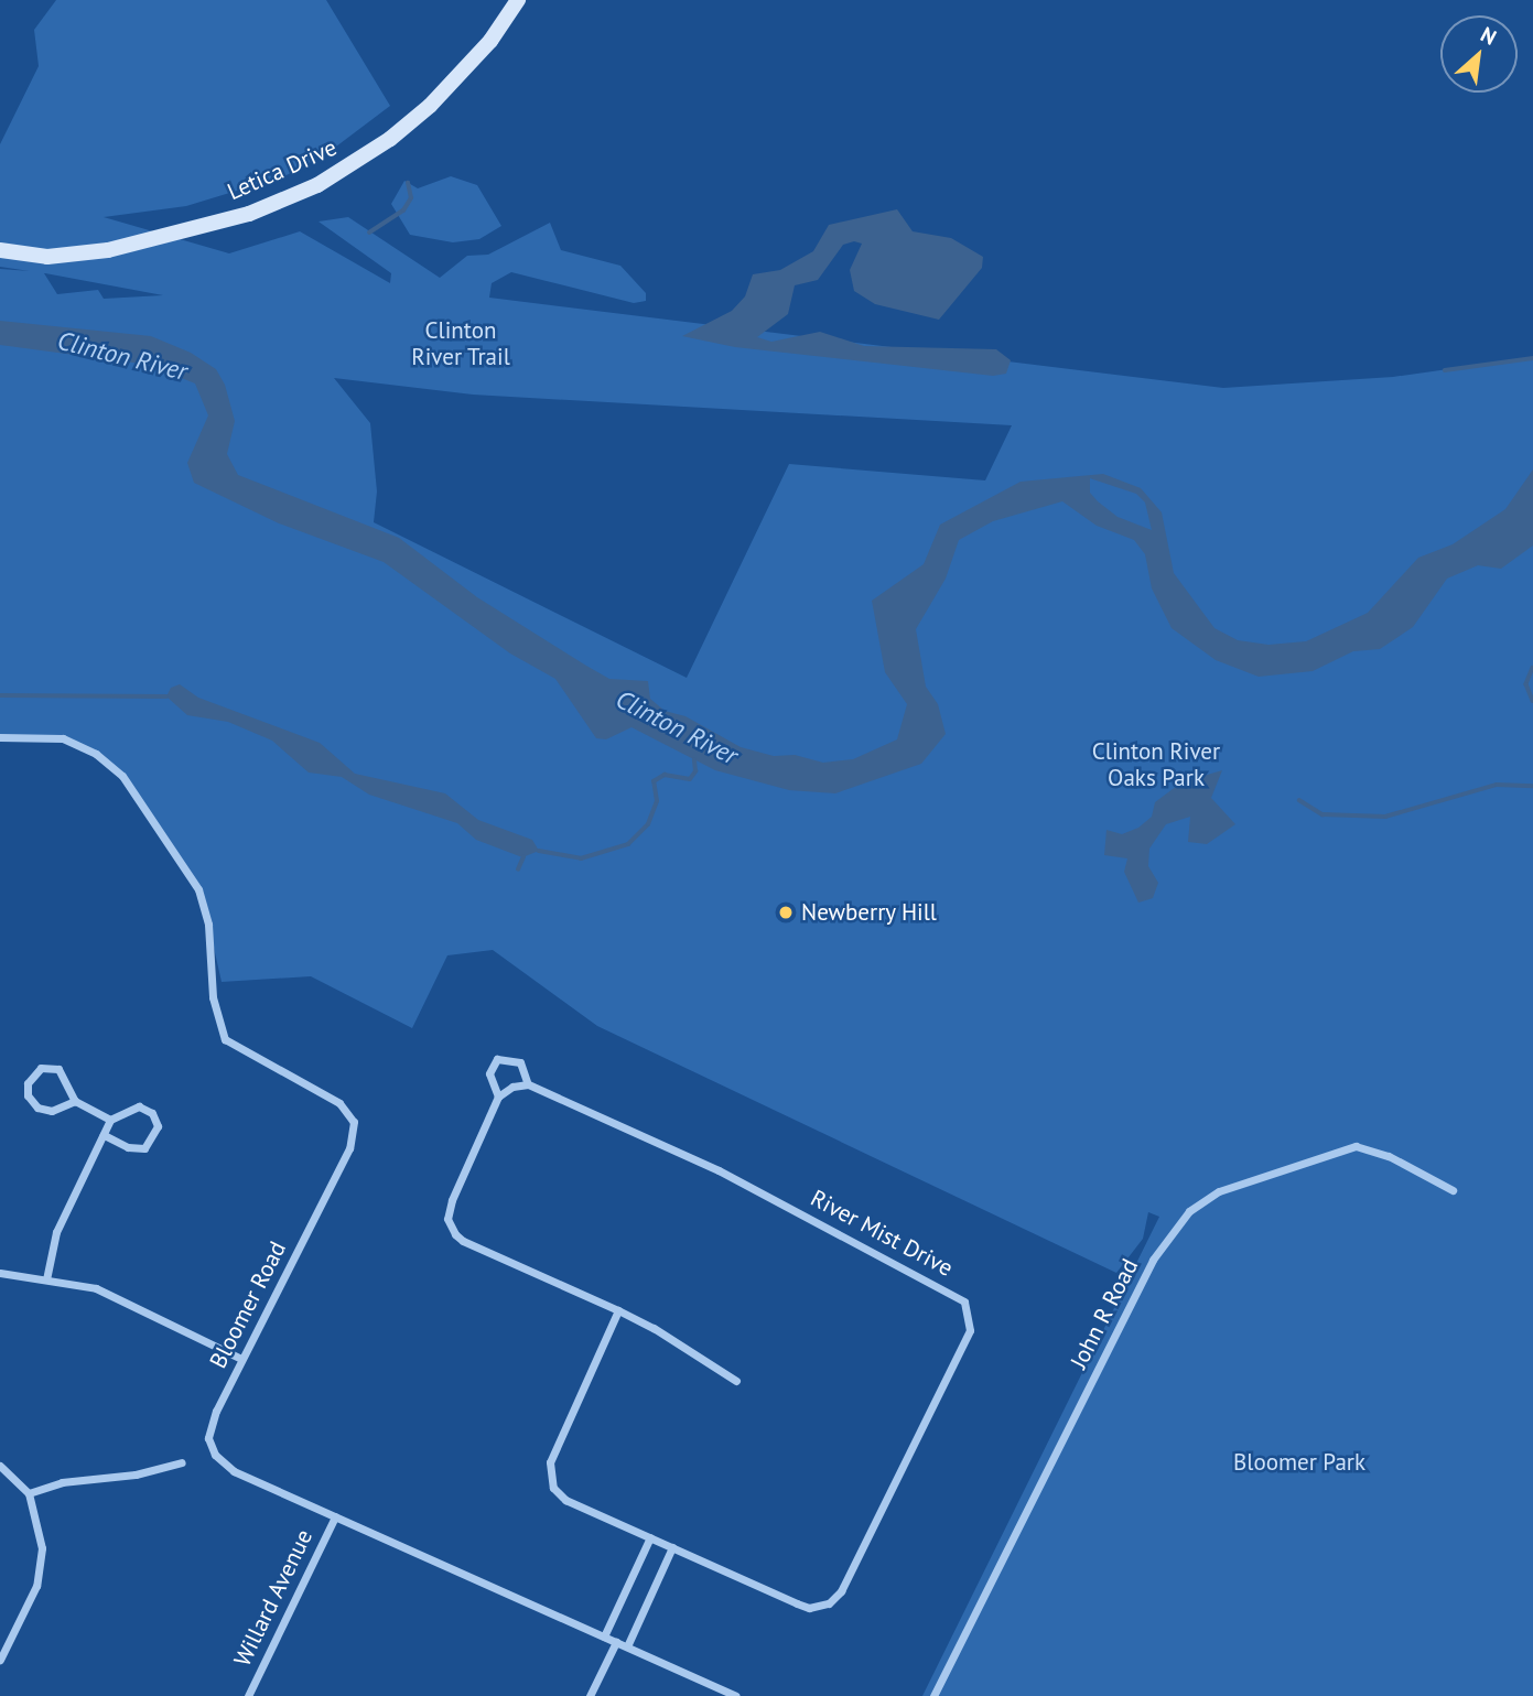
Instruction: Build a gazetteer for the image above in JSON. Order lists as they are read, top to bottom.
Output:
{
  "streets": {
    "street": [
      "Letica Drive",
      "River Mist Drive",
      "Bloomer Road",
      "John R Road",
      "Willard Avenue"
    ]
  },
  "crossings": [
    ["Bloomer Road", "Willard Avenue"]
  ],
  "water": ["Clinton River"],
  "parks": ["Clinton River Trail", "Clinton River Oaks Park", "Bloomer Park"],
  "places": ["Newberry Hill"],
  "north": "top right"
}
